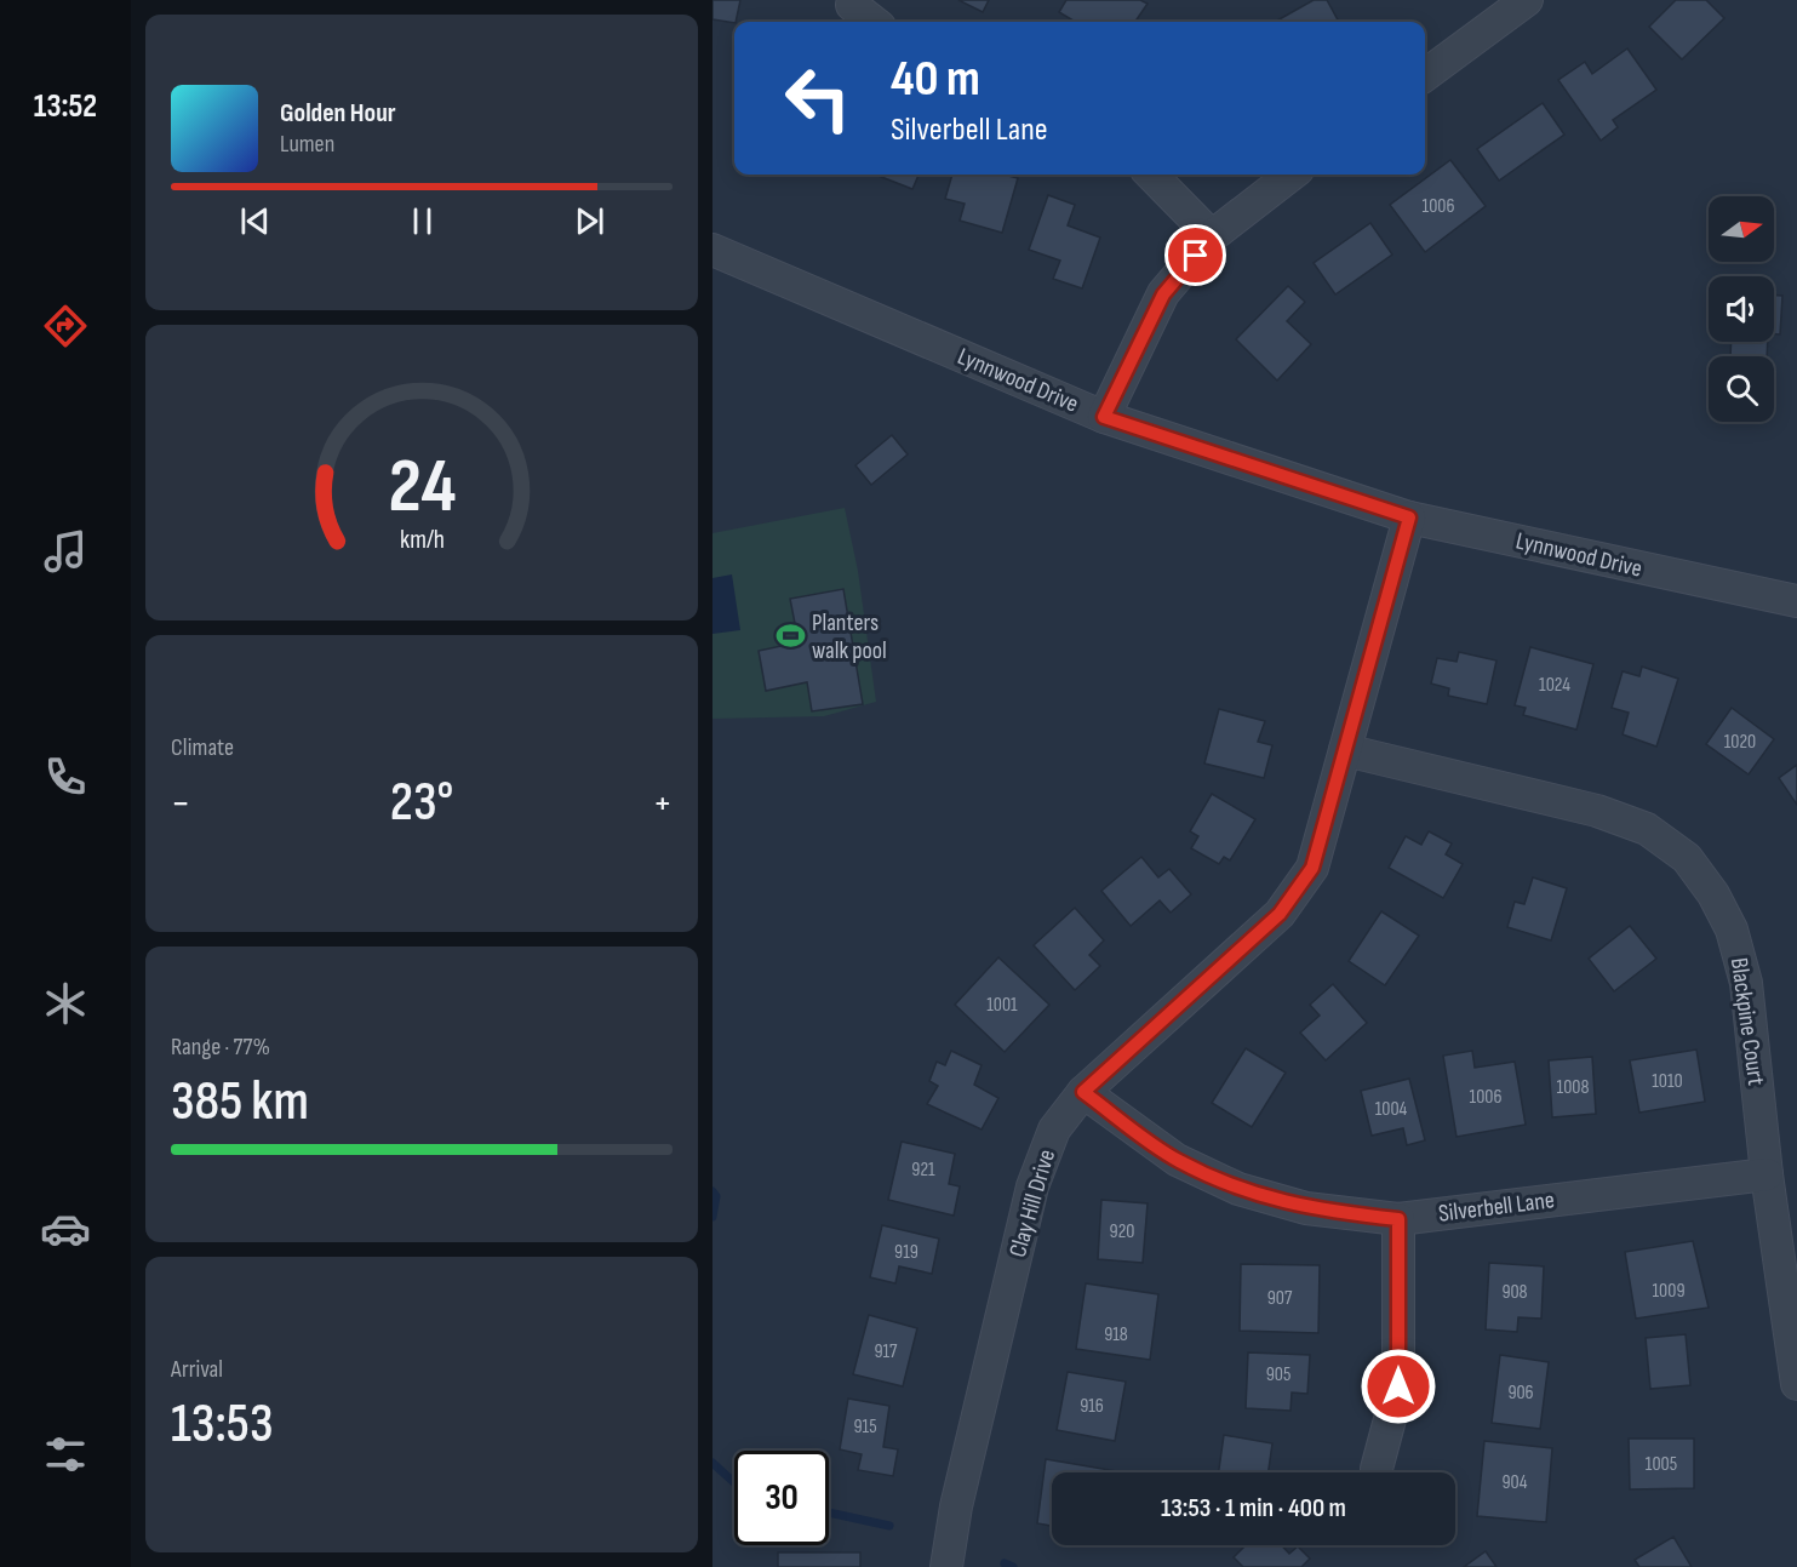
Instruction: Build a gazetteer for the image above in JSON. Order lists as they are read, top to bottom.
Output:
{
  "streets": {
    "street": [
      "Lynnwood Drive",
      "Blackpine Court",
      "Clay Hill Drive",
      "Silverbell Lane"
    ]
  },
  "crossings": [
    ["Lynnwood Drive", "Clay Hill Drive"],
    ["Blackpine Court", "Clay Hill Drive"],
    ["Blackpine Court", "Silverbell Lane"],
    ["Clay Hill Drive", "Silverbell Lane"]
  ],
  "places": {
    "sports": ["Planters walk pool"]
  },
  "house_numbers": [
    "1006",
    "1024",
    "1020",
    "1001",
    "1010",
    "1008",
    "1006",
    "1004",
    "921",
    "920",
    "919",
    "1009",
    "908",
    "907",
    "918",
    "917",
    "905",
    "906",
    "916",
    "915",
    "1005",
    "904"
  ],
  "north": "right",
  "page": {
    "tabs": "13:52",
    "turn": ["40 m", "Silverbell Lane"],
    "song": ["Golden Hour", "Lumen"],
    "tile": [
      "Climate",
      ["Range · 77%", "385 km"],
      ["Arrival", "13:53"]
    ],
    "heat": ["−", "23°", "+"],
    "limit": "30",
    "trip": "13:53 · 1 min · 400 m",
    "gauge": ["24", "km/h"]
  }
}
